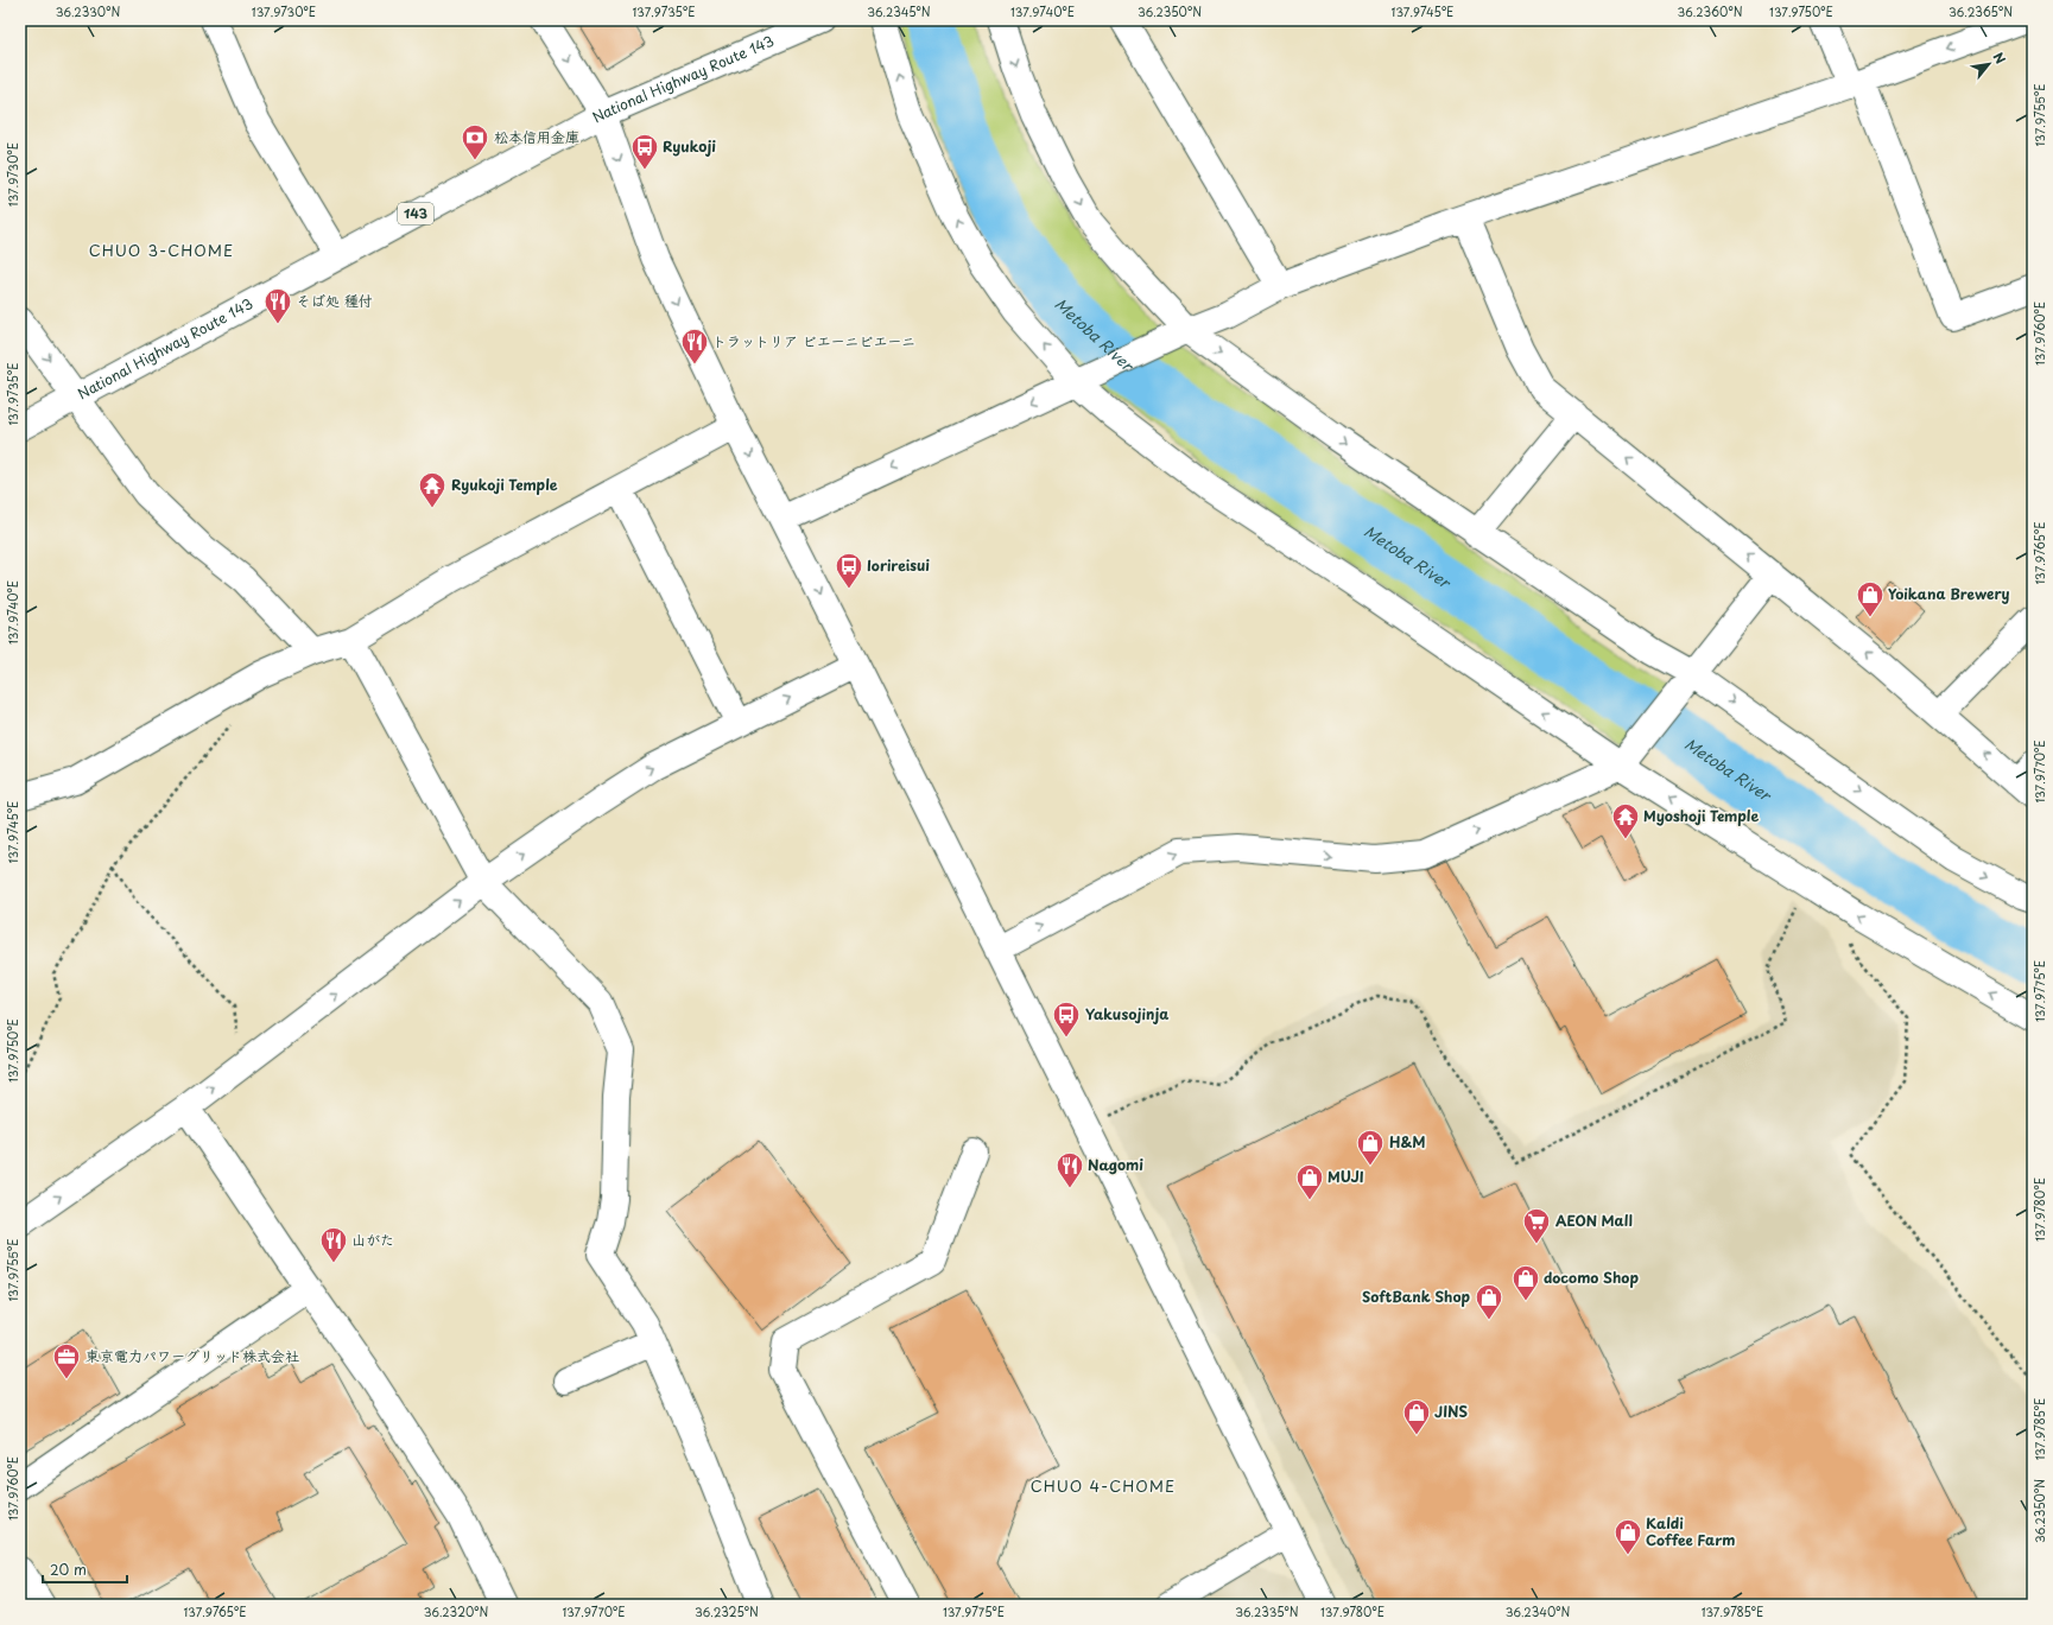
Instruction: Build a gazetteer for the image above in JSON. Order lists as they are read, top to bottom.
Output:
{
  "streets": {
    "main road": ["National Highway Route 143", "143"]
  },
  "districts": ["CHUO 3-CHOME", "CHUO 4-CHOME"],
  "water": ["Metoba River"],
  "places": {
    "bank": ["松本信用金庫"],
    "bus stop": ["Ryukoji", "Iorireisui", "Yakusojinja"],
    "restaurant": [
      "そば処 種付",
      "トラットリア ビエーニビエーニ",
      "Nagomi",
      "山がた"
    ],
    "temple": ["Ryukoji Temple", "Myoshoji Temple"],
    "shop": [
      "Yoikana Brewery",
      "H&M",
      "MUJI",
      "docomo Shop",
      "SoftBank Shop",
      "JINS",
      "Kaldi Coffee Farm"
    ],
    "supermarket": ["AEON Mall"],
    "office": ["東京電力パワーグリッド株式会社"]
  },
  "scale_bar": "20 m",
  "north": "top right",
  "coordinates": [
    "36.2330°N",
    "137.9730°E",
    "137.9735°E",
    "36.2345°N",
    "137.9740°E",
    "36.2350°N",
    "137.9745°E",
    "36.2360°N",
    "137.9750°E",
    "36.2365°N",
    "137.9755°E",
    "137.9760°E",
    "137.9765°E",
    "137.9770°E",
    "137.9775°E",
    "137.9780°E",
    "137.9785°E",
    "36.2320°N",
    "36.2325°N",
    "36.2335°N",
    "36.2340°N"
  ]
}
